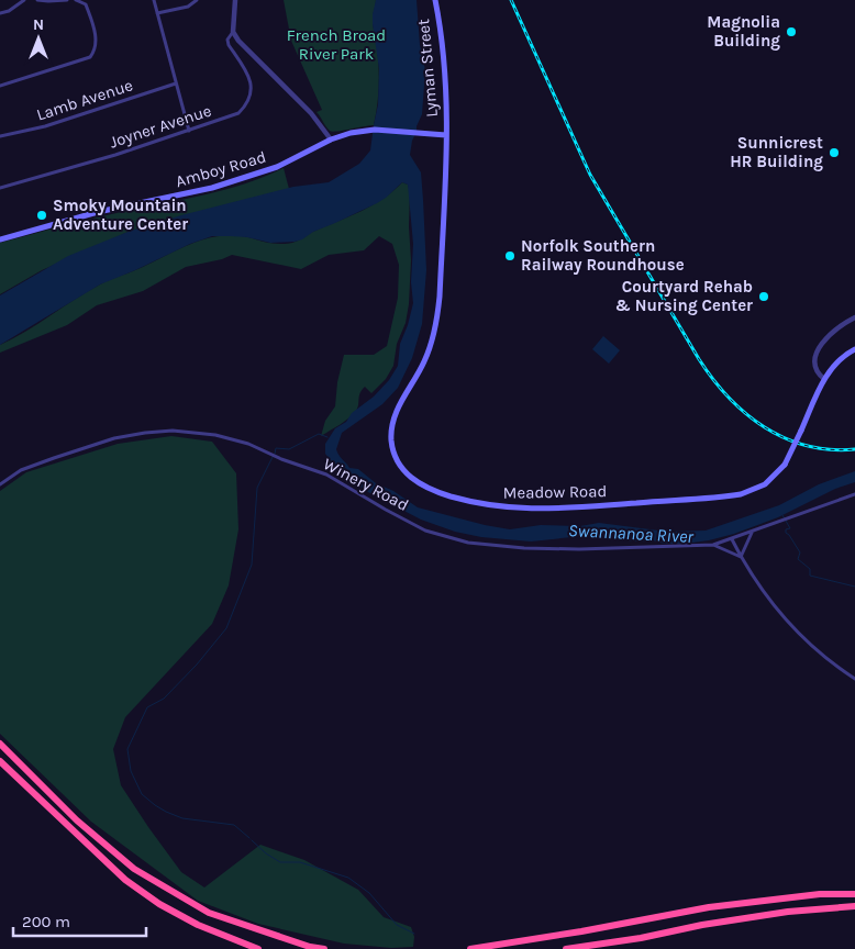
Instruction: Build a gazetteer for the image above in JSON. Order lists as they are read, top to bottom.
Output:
{
  "streets": {
    "main road": ["Lyman Street", "Amboy Road", "Meadow Road"],
    "street": ["Lamb Avenue", "Joyner Avenue", "Winery Road"]
  },
  "crossings": [
    ["Lyman Street", "Amboy Road"],
    ["Lyman Street", "Meadow Road"],
    ["Amboy Road", "Meadow Road"]
  ],
  "water": ["Swannanoa River"],
  "parks": ["French Broad River Park"],
  "places": [
    "Magnolia Building",
    "Sunnicrest HR Building",
    "Smoky Mountain Adventure Center",
    "Norfolk Southern Railway Roundhouse",
    "Courtyard Rehab & Nursing Center"
  ],
  "scale_bar": "200 m",
  "north": "top"
}
